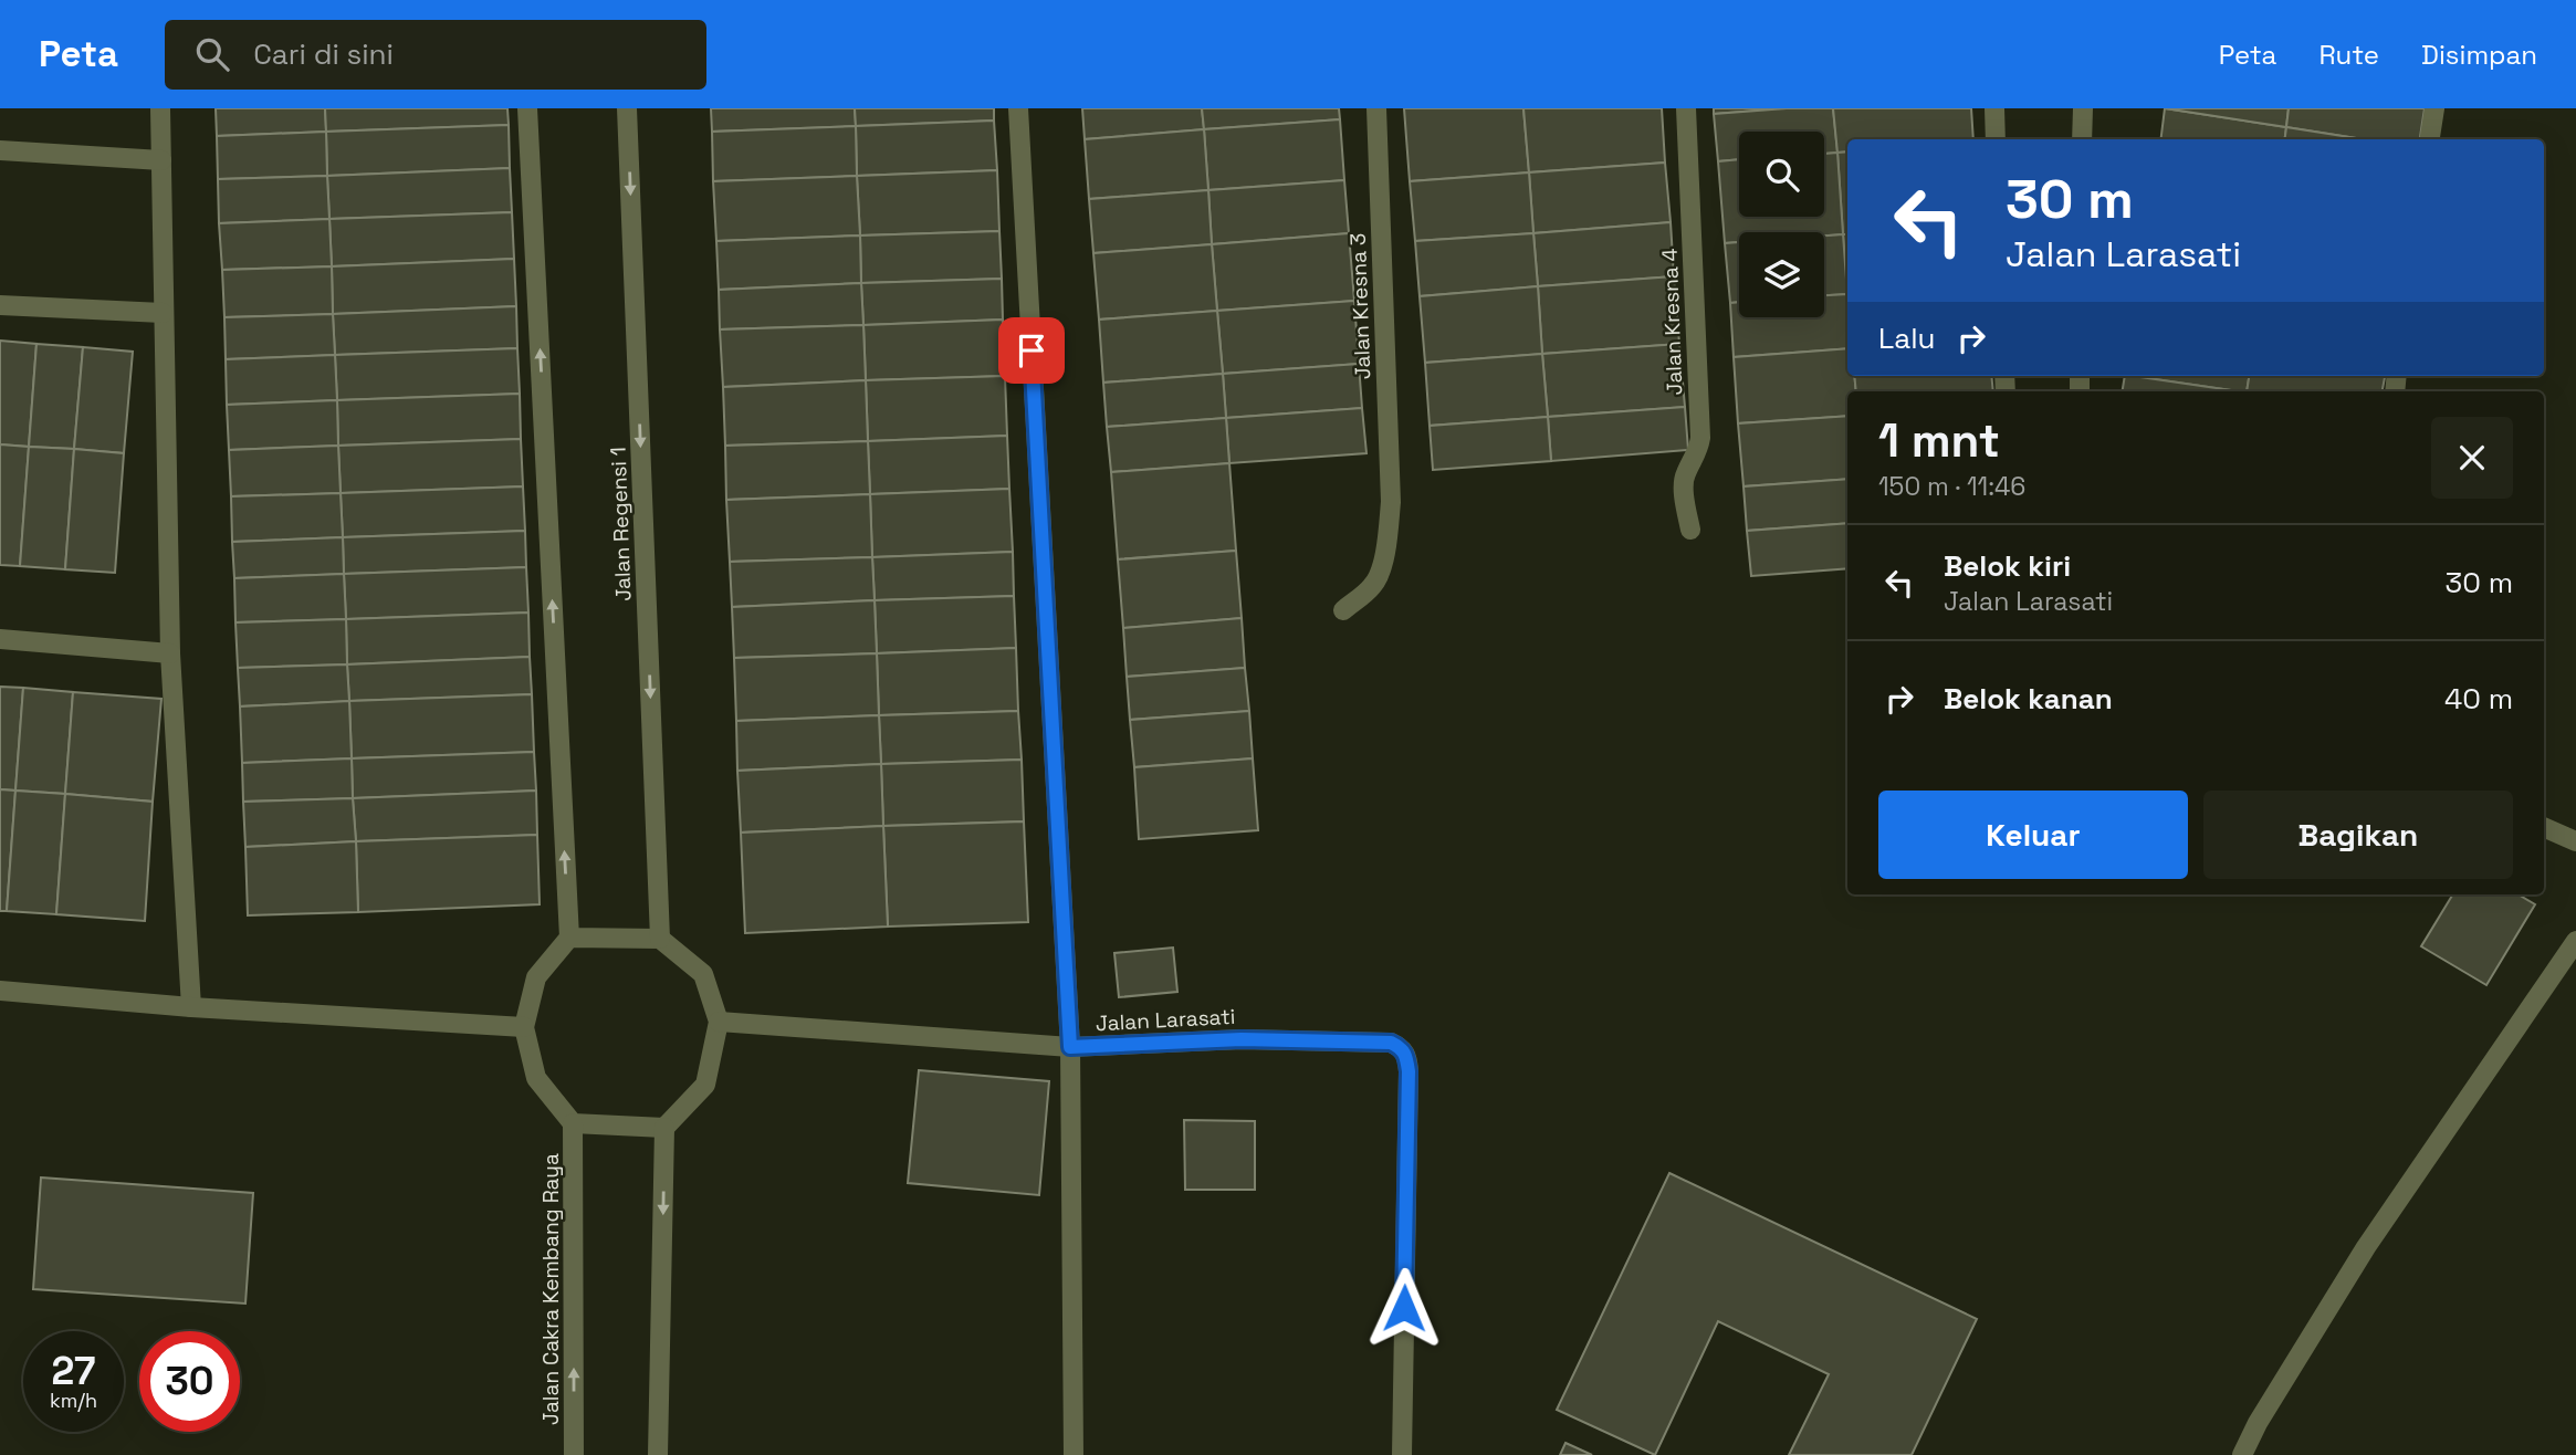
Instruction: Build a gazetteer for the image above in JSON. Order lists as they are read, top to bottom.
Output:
{
  "streets": {
    "street": [
      "Jalan Kresna 3",
      "Jalan Kresna 4",
      "Jalan Regensi 1",
      "Jalan Larasati",
      "Jalan Cakra Kembang Raya"
    ]
  },
  "crossings": [
    ["Jalan Regensi 1", "Jalan Larasati"],
    ["Jalan Regensi 1", "Jalan Cakra Kembang Raya"],
    ["Jalan Larasati", "Jalan Cakra Kembang Raya"]
  ],
  "page": {
    "header": "Peta",
    "search": "Cari di sini",
    "nav": ["Peta", "Rute", "Disimpan"],
    "turn": ["30 m", "Jalan Larasati"],
    "then": "Lalu",
    "heading": ["1 mnt", "150 m · 11:46"],
    "list": [
      {
        "name": "Belok kiri",
        "note": "Jalan Larasati",
        "value": "30 m"
      },
      {
        "name": "Belok kanan",
        "value": "40 m"
      }
    ],
    "buttons": ["Keluar", "Bagikan"],
    "speed": "27 km/h",
    "limit": "30"
  }
}
